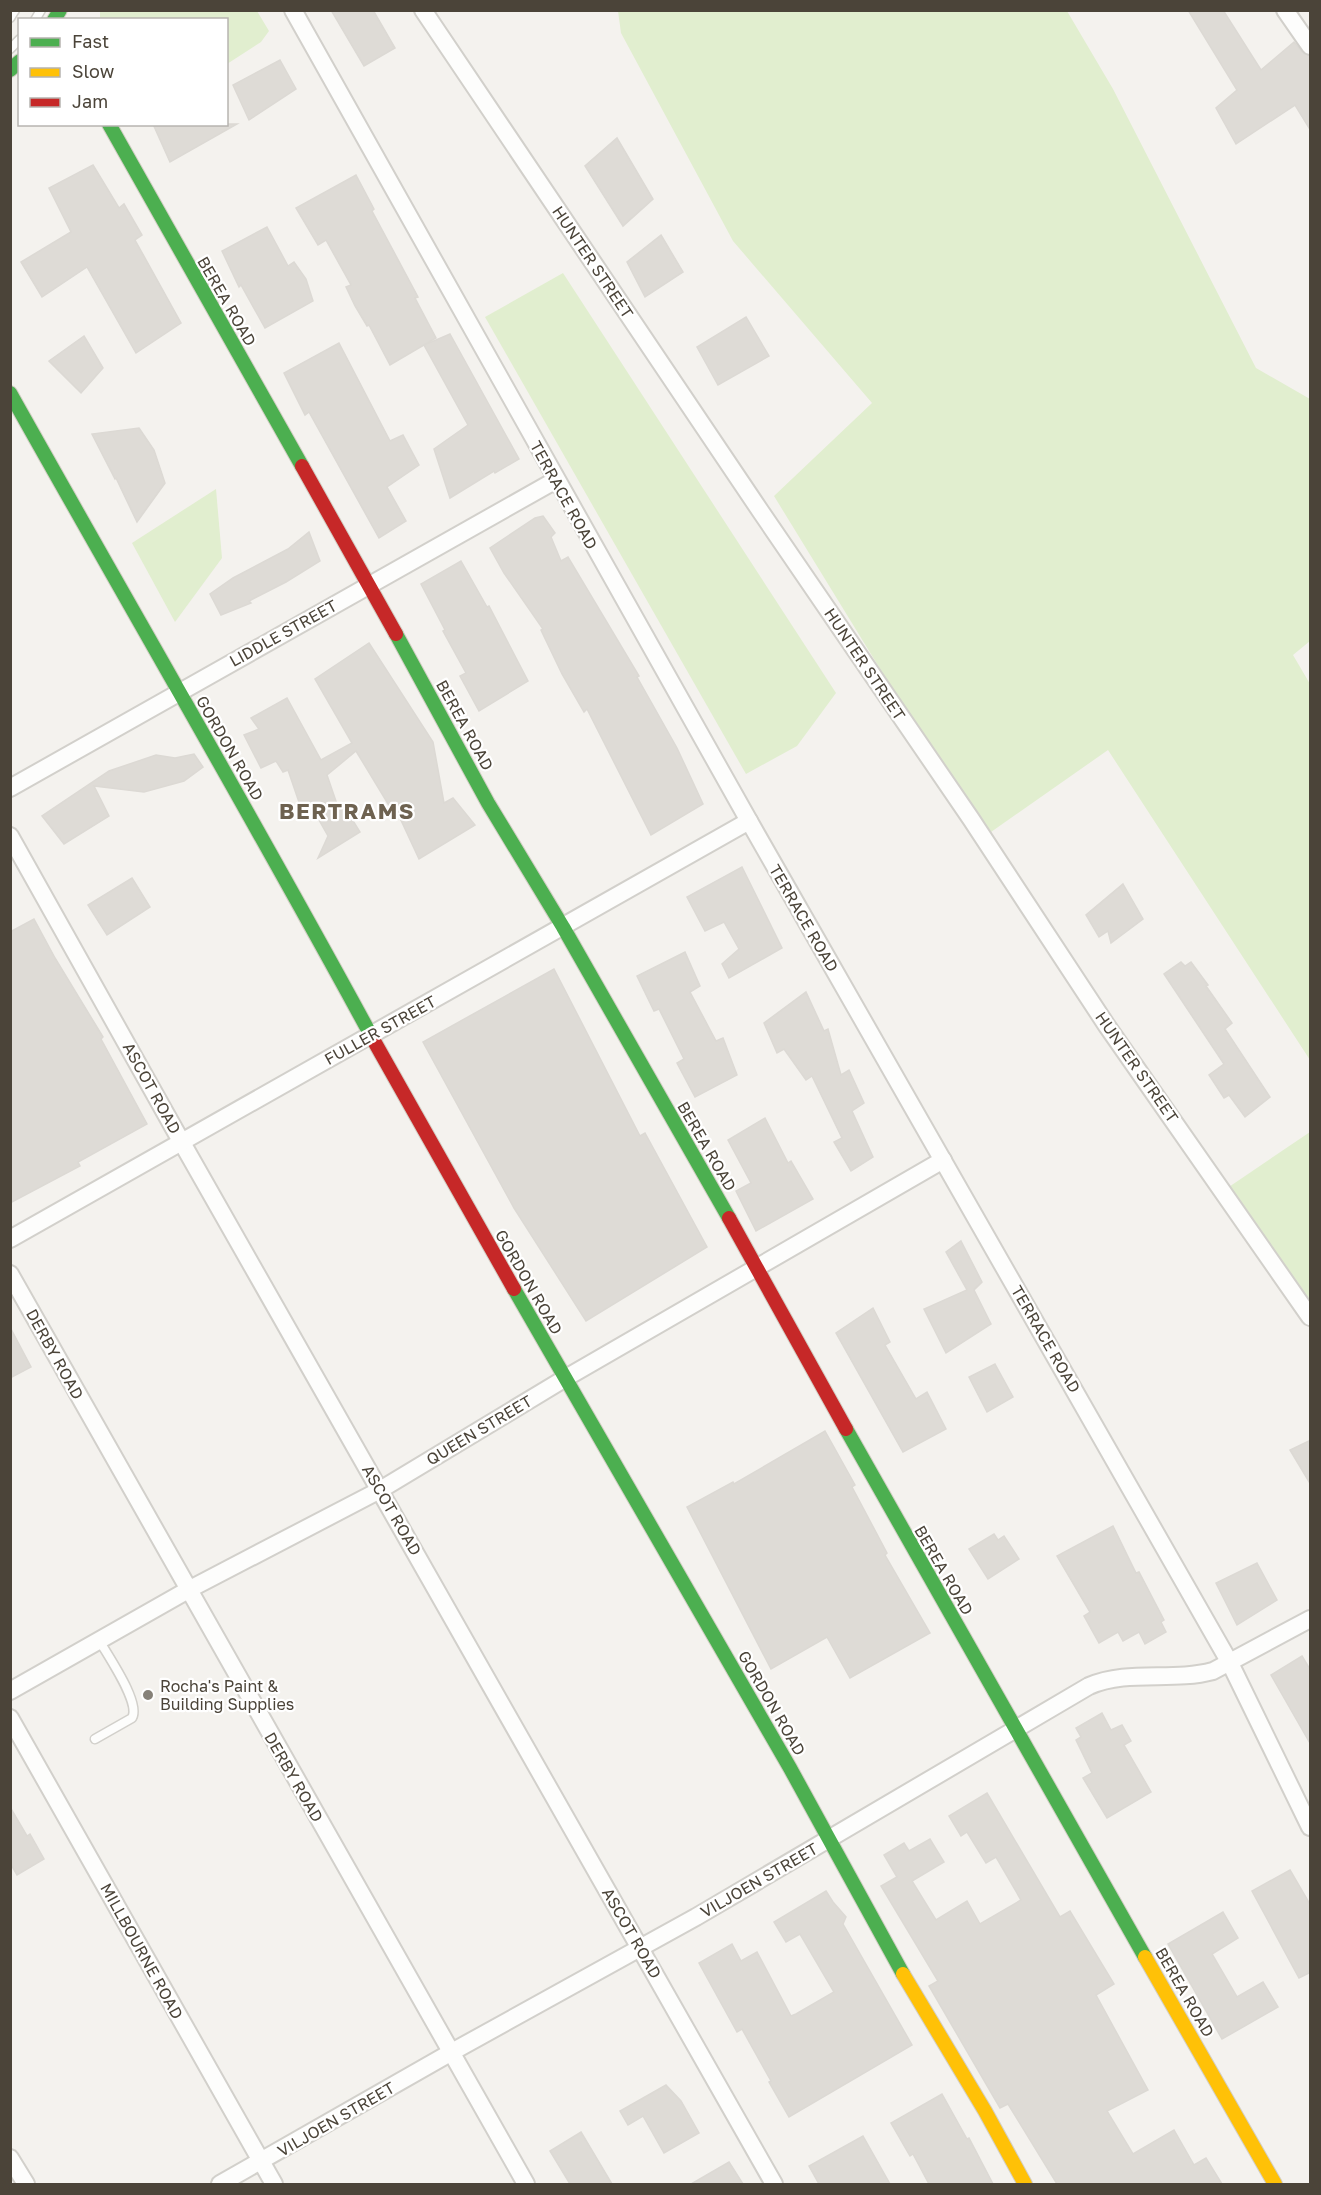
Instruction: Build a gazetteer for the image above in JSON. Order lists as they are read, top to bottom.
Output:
{
  "streets": {
    "street": [
      "HUNTER STREET",
      "BEREA ROAD",
      "TERRACE ROAD",
      "LIDDLE STREET",
      "GORDON ROAD",
      "FULLER STREET",
      "ASCOT ROAD",
      "DERBY ROAD",
      "QUEEN STREET",
      "VILJOEN STREET",
      "MILLBOURNE ROAD"
    ]
  },
  "crossings": [
    ["BEREA ROAD", "LIDDLE STREET"],
    ["BEREA ROAD", "FULLER STREET"],
    ["BEREA ROAD", "QUEEN STREET"],
    ["BEREA ROAD", "VILJOEN STREET"],
    ["TERRACE ROAD", "LIDDLE STREET"],
    ["TERRACE ROAD", "FULLER STREET"],
    ["TERRACE ROAD", "QUEEN STREET"],
    ["TERRACE ROAD", "VILJOEN STREET"],
    ["LIDDLE STREET", "GORDON ROAD"],
    ["GORDON ROAD", "FULLER STREET"],
    ["GORDON ROAD", "QUEEN STREET"],
    ["GORDON ROAD", "VILJOEN STREET"],
    ["FULLER STREET", "ASCOT ROAD"],
    ["ASCOT ROAD", "QUEEN STREET"],
    ["ASCOT ROAD", "VILJOEN STREET"],
    ["DERBY ROAD", "QUEEN STREET"],
    ["DERBY ROAD", "VILJOEN STREET"],
    ["VILJOEN STREET", "MILLBOURNE ROAD"]
  ],
  "districts": ["BERTRAMS"],
  "places": ["Rocha's Paint & Building Supplies"],
  "legend": ["Fast", "Slow", "Jam"]
}
